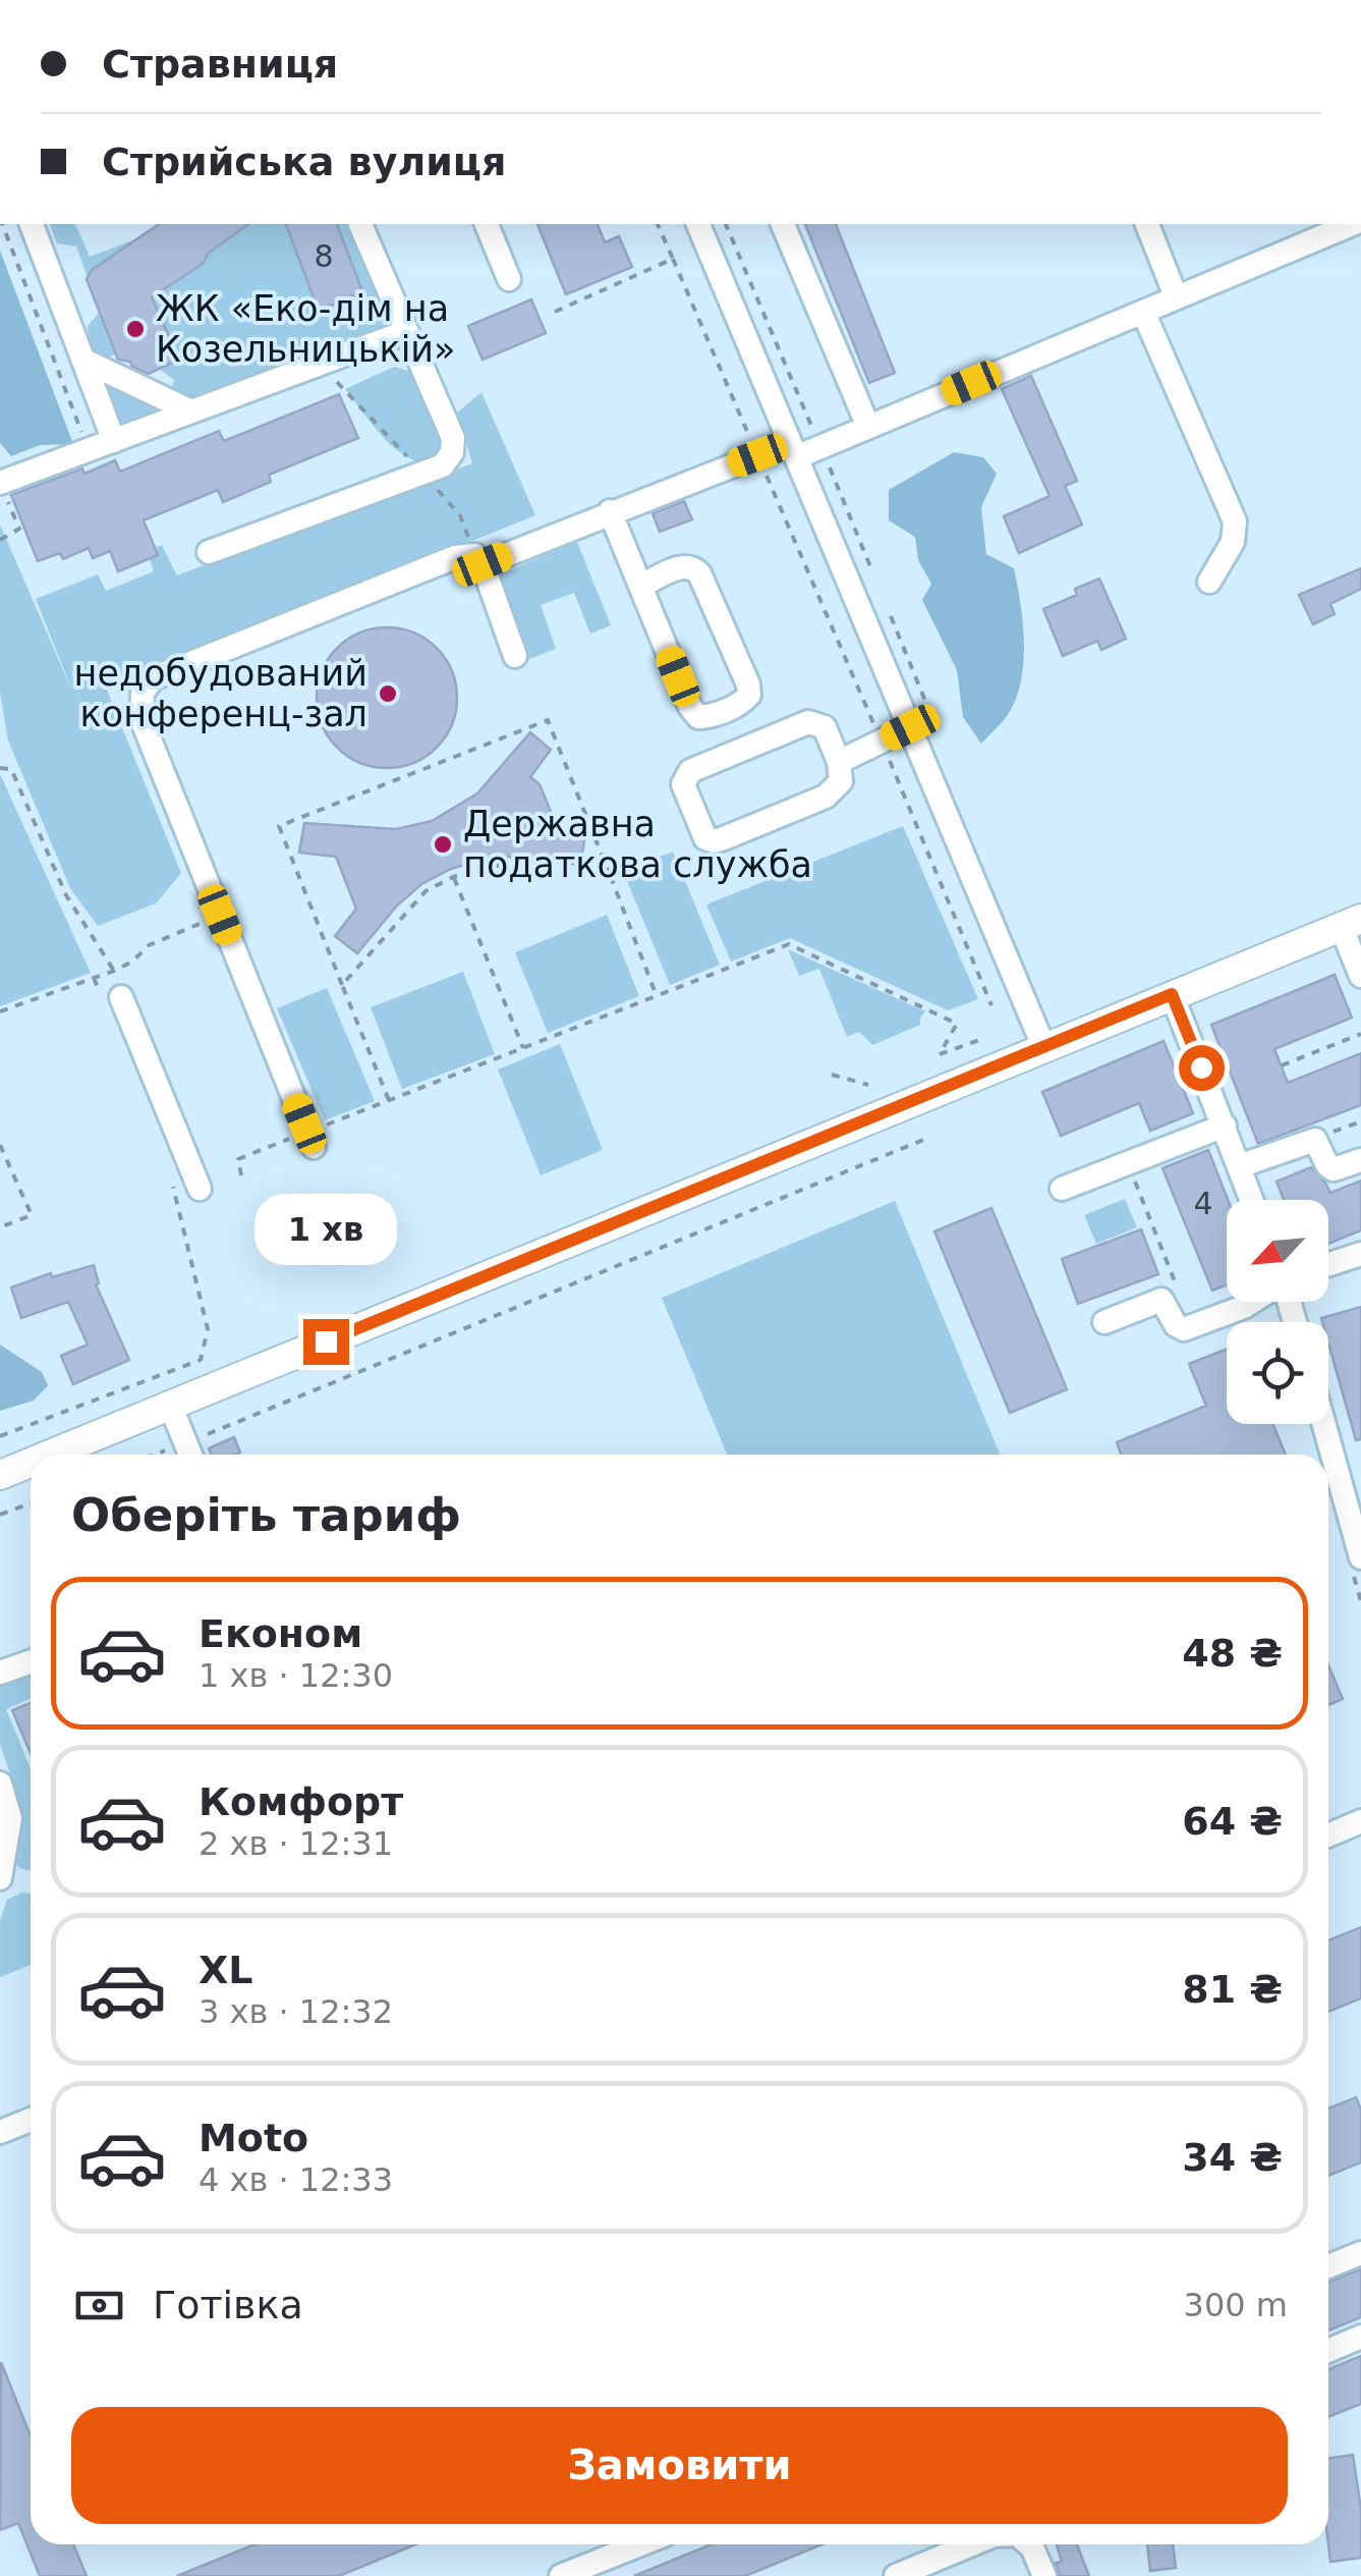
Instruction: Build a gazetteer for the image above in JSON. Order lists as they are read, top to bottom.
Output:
{
  "places": ["ЖК «Еко-дім на Козельницькій»", "недобудований конференц-зал", "Державна податкова служба"],
  "house_numbers": ["8", "4"],
  "north": "bottom left",
  "page": {
    "banner": ["Стравниця", "Стрийська вулиця"],
    "bubble": "1 хв",
    "heading": "Оберіть тариф",
    "list": [
      {
        "name": "Економ",
        "note": "1 хв · 12:30",
        "value": "48 ₴"
      },
      {
        "name": "Комфорт",
        "note": "2 хв · 12:31",
        "value": "64 ₴"
      },
      {
        "name": "XL",
        "note": "3 хв · 12:32",
        "value": "81 ₴"
      },
      {
        "name": "Moto",
        "note": "4 хв · 12:33",
        "value": "34 ₴"
      }
    ],
    "pay": ["Готівка", "300 m"],
    "buttons": "Замовити"
  }
}
